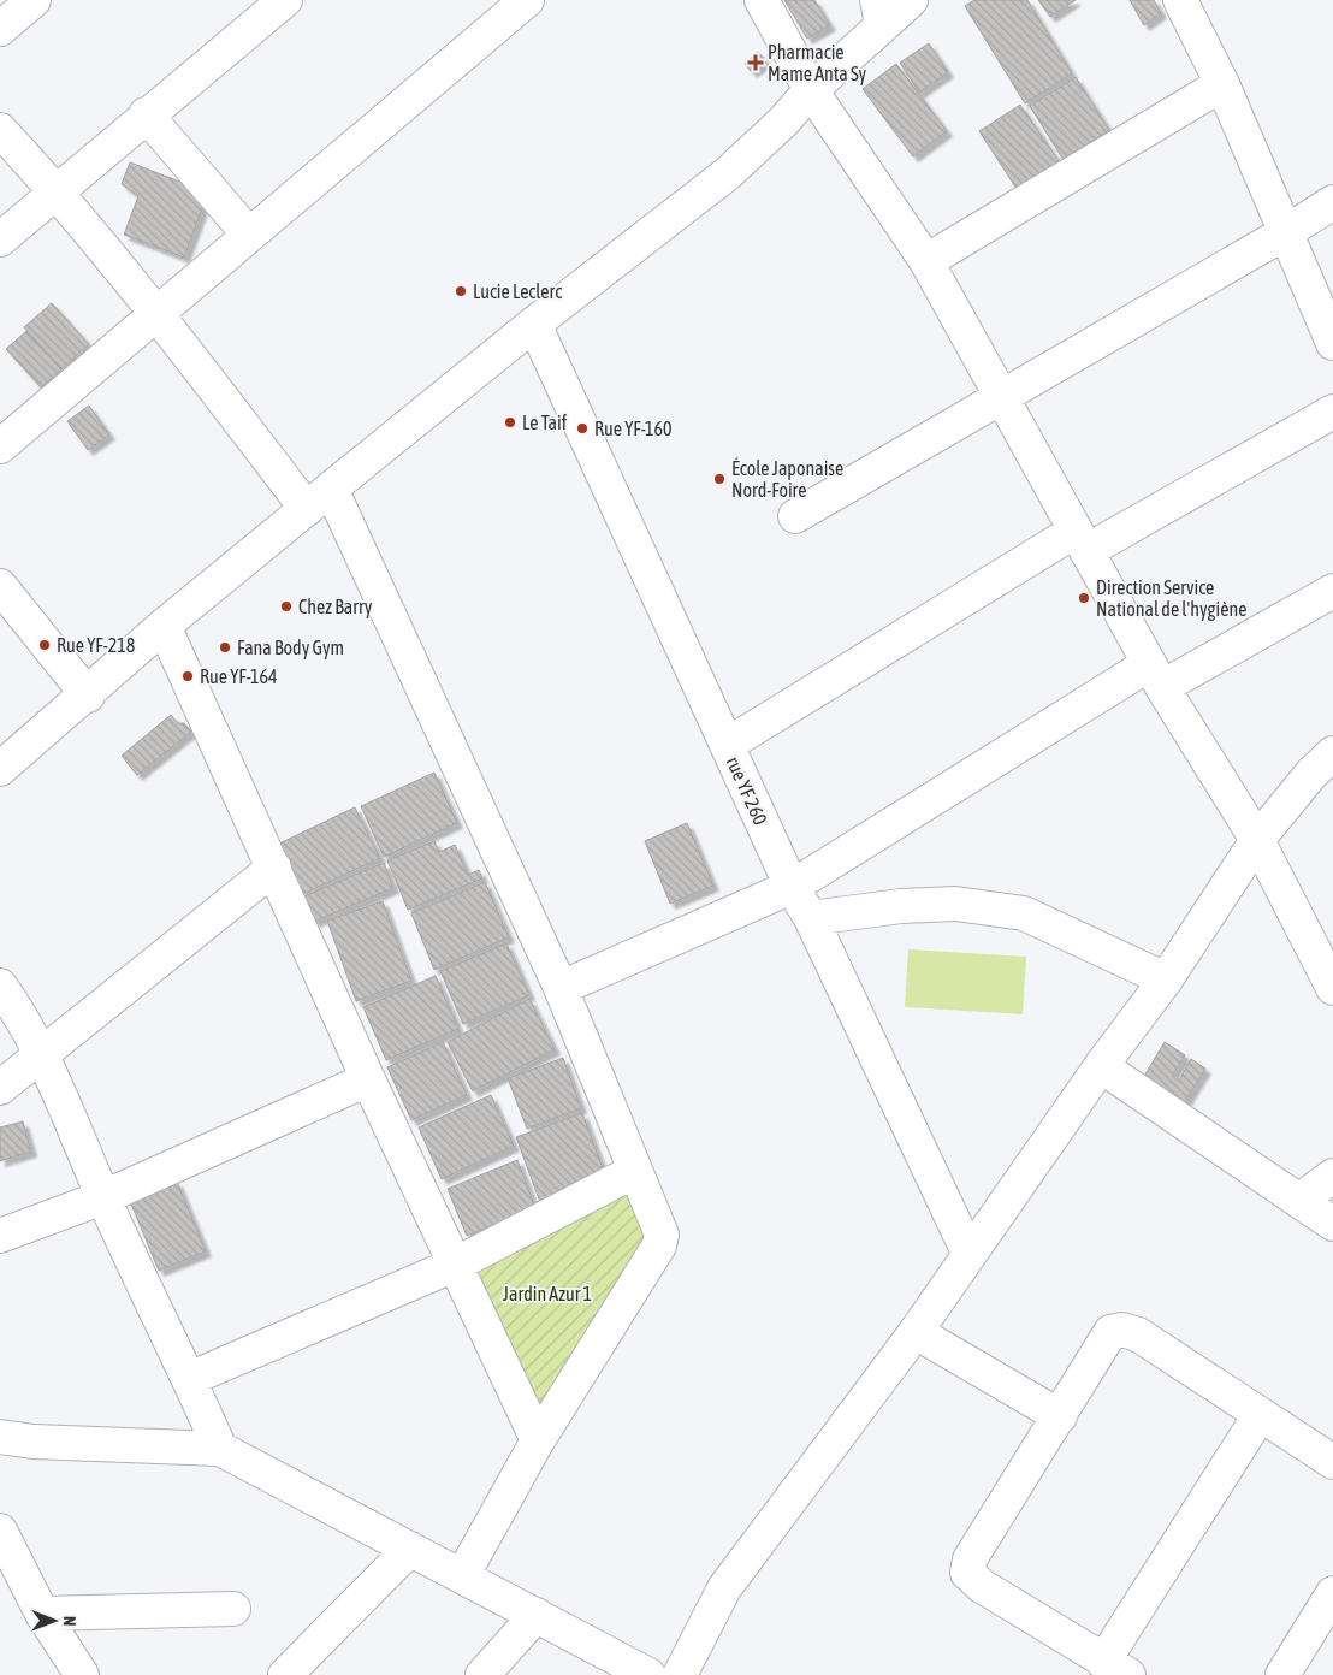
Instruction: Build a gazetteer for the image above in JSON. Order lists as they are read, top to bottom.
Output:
{
  "streets": {
    "street": ["rue YF 260"]
  },
  "parks": ["Jardin Azur 1"],
  "places": {
    "health": ["Pharmacie Mame Anta Sy"],
    "other": [
      "Lucie Leclerc",
      "Le Taif",
      "Rue YF-160",
      "École Japonaise Nord-Foire",
      "Direction Service National de l'hygiène",
      "Chez Barry",
      "Rue YF-218",
      "Fana Body Gym",
      "Rue YF-164"
    ]
  },
  "north": "right"
}
